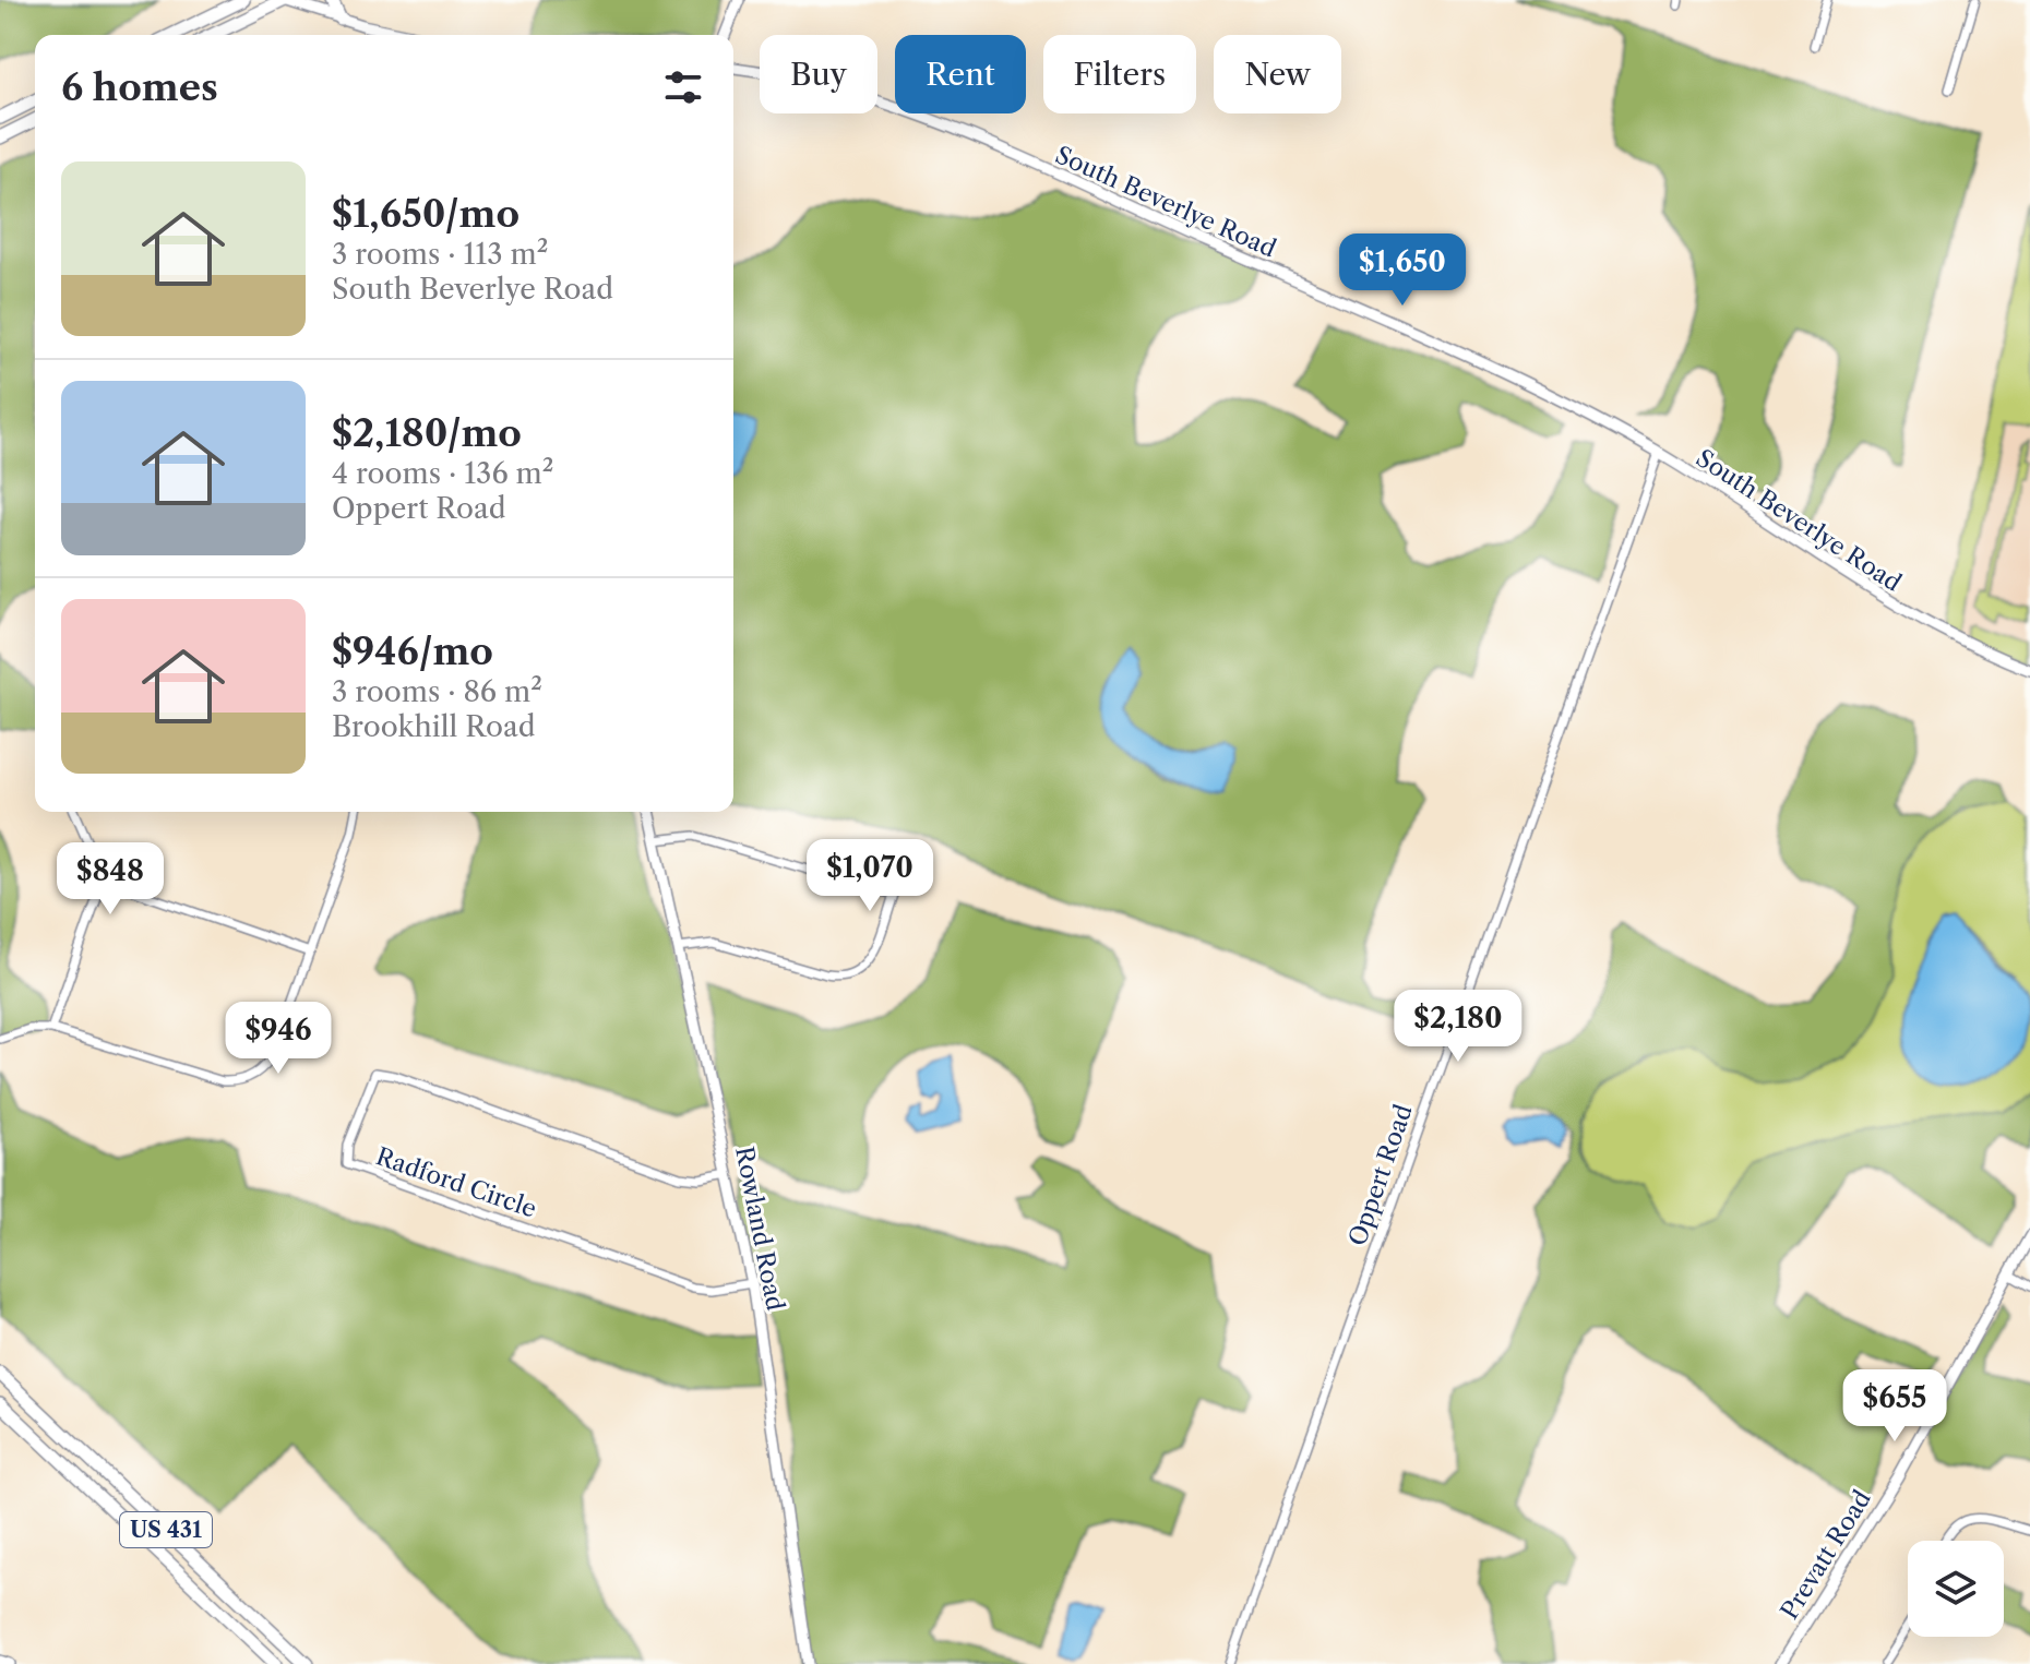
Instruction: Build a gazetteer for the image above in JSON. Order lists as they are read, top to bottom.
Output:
{
  "streets": {
    "highway": ["US 431"],
    "street": [
      "South Beverlye Road",
      "Oppert Road",
      "Radford Circle",
      "Rowland Road",
      "Prevatt Road"
    ]
  },
  "crossings": [
    ["South Beverlye Road", "Oppert Road"],
    ["Radford Circle", "Rowland Road"]
  ],
  "page": {
    "chip": [
      "Buy",
      "Rent",
      "Filters",
      "New"
    ],
    "heading": "6 homes",
    "list": [
      {
        "name": "$1,650/mo",
        "note": "3 rooms · 113 m² · South Beverlye Road"
      },
      {
        "name": "$2,180/mo",
        "note": "4 rooms · 136 m² · Oppert Road"
      },
      {
        "name": "$946/mo",
        "note": "3 rooms · 86 m² · Brookhill Road"
      }
    ],
    "price": [
      "$1,650",
      "$1,070",
      "$848",
      "$2,180",
      "$946",
      "$655"
    ]
  }
}
